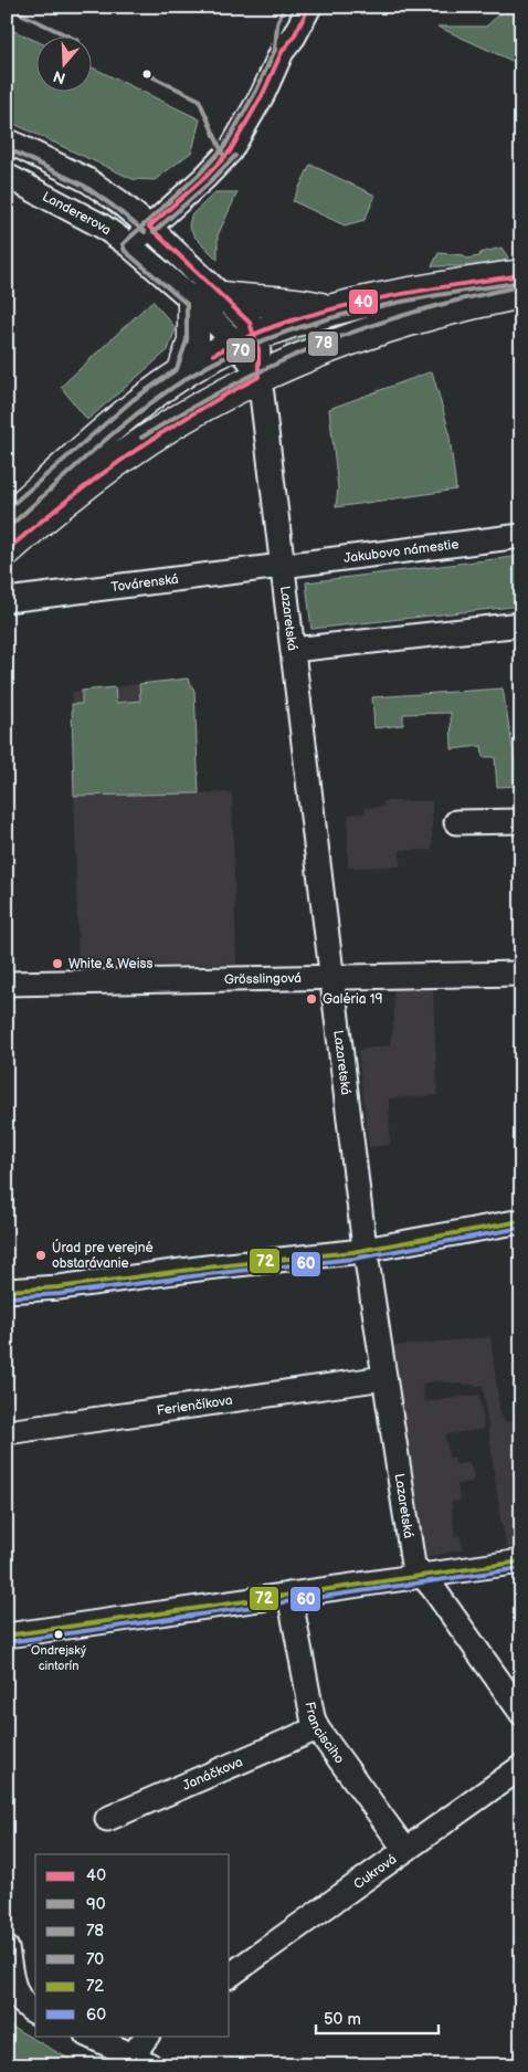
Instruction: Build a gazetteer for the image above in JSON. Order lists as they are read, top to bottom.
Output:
{
  "streets": {
    "street": [
      "Landererova",
      "Jakubovo námestie",
      "Továrenská",
      "Lazaretská",
      "Grösslingová",
      "Ferienčíkova",
      "Francisciho",
      "Janáčkova",
      "Cukrová"
    ]
  },
  "crossings": [
    ["Jakubovo námestie", "Továrenská"],
    ["Jakubovo námestie", "Lazaretská"],
    ["Továrenská", "Lazaretská"],
    ["Lazaretská", "Grösslingová"],
    ["Lazaretská", "Ferienčíkova"],
    ["Francisciho", "Janáčkova"],
    ["Francisciho", "Cukrová"]
  ],
  "places": [
    "White & Weiss",
    "Galéria 19",
    "Úrad pre verejné obstarávanie",
    "Ondrejský cintorín"
  ],
  "lines": [
    "transit line 40",
    "transit line 78",
    "transit line 90",
    "transit line 70",
    "transit line 72",
    "transit line 60"
  ],
  "legend": [
    "40",
    "90",
    "78",
    "70",
    "72",
    "60"
  ],
  "scale_bar": "50 m",
  "north": "bottom"
}
